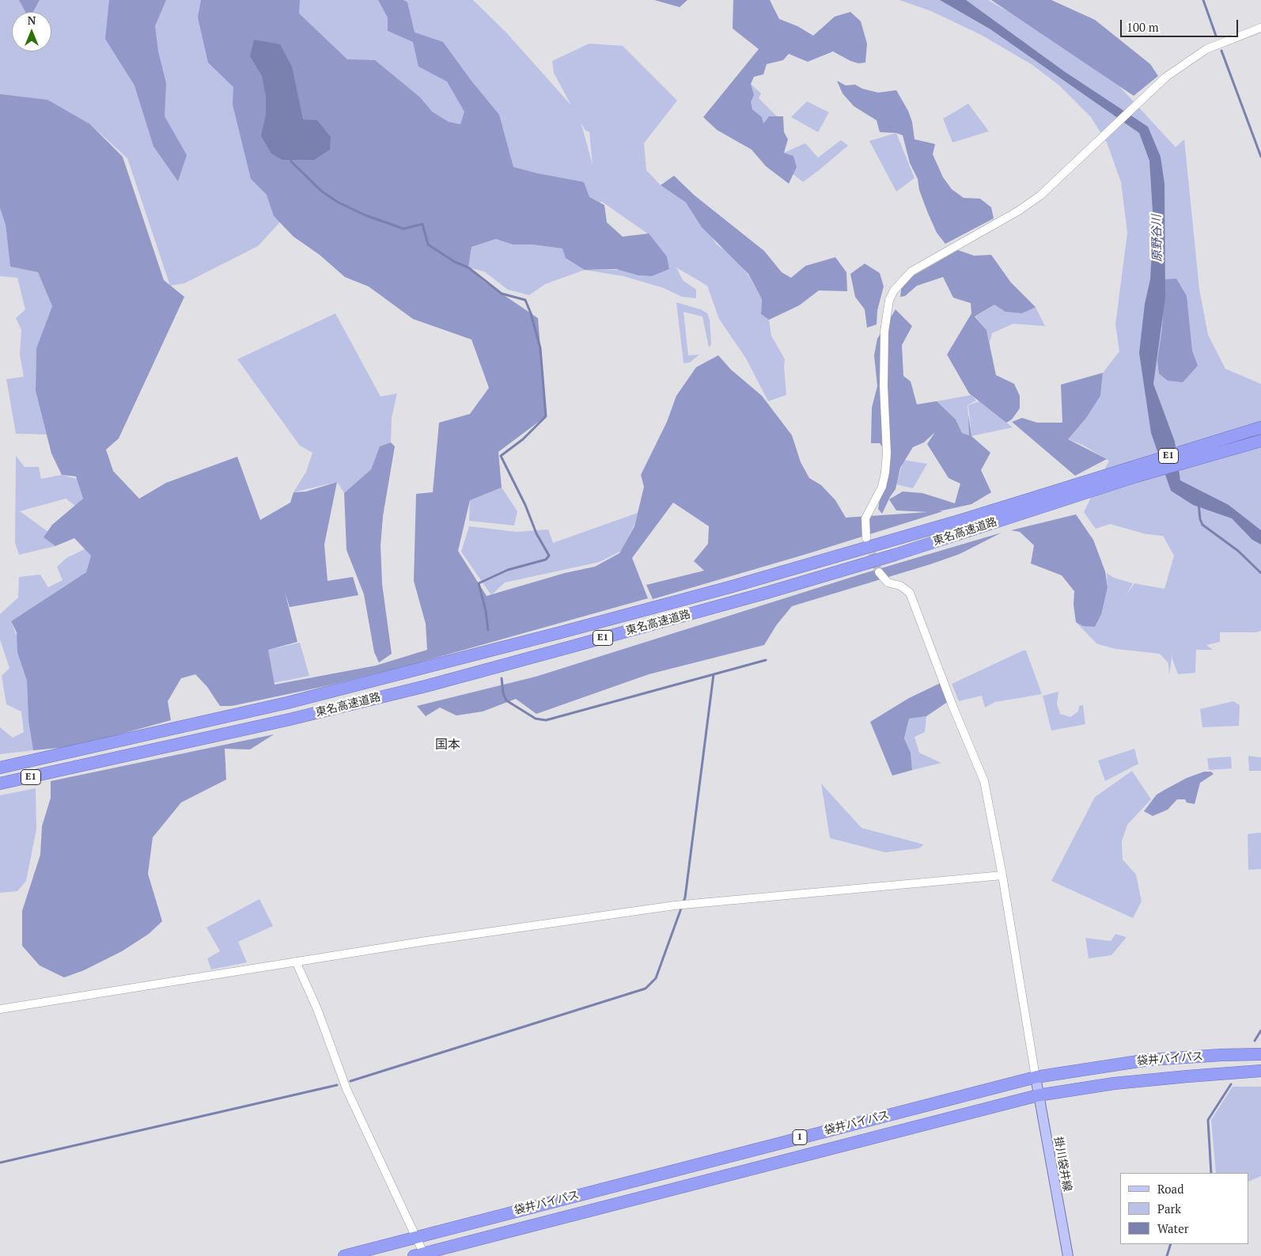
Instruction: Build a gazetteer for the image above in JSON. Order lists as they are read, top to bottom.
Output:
{
  "streets": {
    "highway": [
      "E1",
      "東名高速道路",
      "袋井バイパス",
      "1"
    ],
    "main road": ["掛川袋井線"]
  },
  "crossings": [
    ["袋井バイパス", "掛川袋井線"]
  ],
  "districts": ["国本"],
  "water": ["原野谷川"],
  "legend": ["Road", "Park", "Water"],
  "scale_bar": "100 m",
  "north": "top"
}
